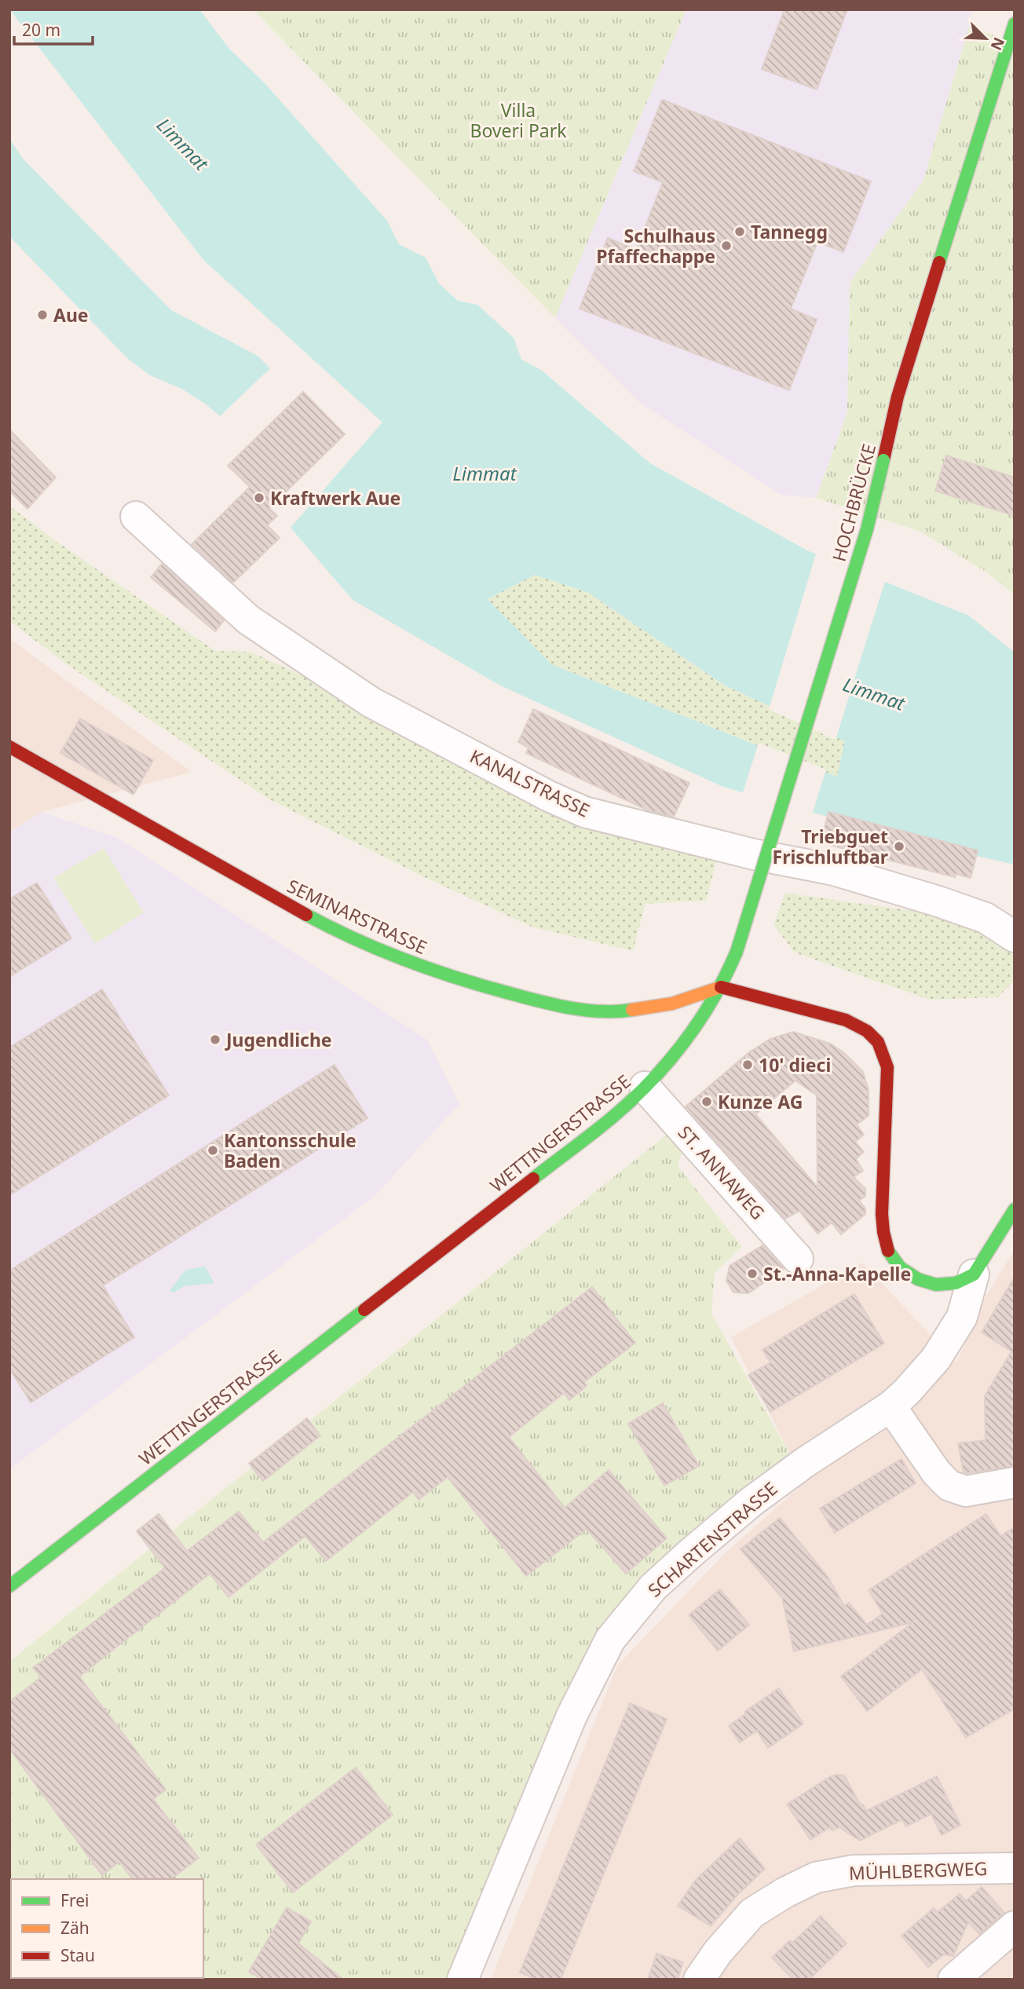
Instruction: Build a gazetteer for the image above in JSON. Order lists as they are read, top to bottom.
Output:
{
  "streets": {
    "main road": ["HOCHBRÜCKE", "SEMINARSTRASSE", "WETTINGERSTRASSE"],
    "street": [
      "KANALSTRASSE",
      "ST. ANNAWEG",
      "SCHARTENSTRASSE",
      "MÜHLBERGWEG"
    ]
  },
  "crossings": [
    ["HOCHBRÜCKE", "SEMINARSTRASSE"],
    ["HOCHBRÜCKE", "WETTINGERSTRASSE"],
    ["SEMINARSTRASSE", "WETTINGERSTRASSE"],
    ["WETTINGERSTRASSE", "ST. ANNAWEG"]
  ],
  "water": ["Limmat"],
  "parks": ["Villa Boveri Park"],
  "places": [
    "Tannegg",
    "Schulhaus Pfaffechappe",
    "Aue",
    "Kraftwerk Aue",
    "Triebguet Frischluftbar",
    "Jugendliche",
    "10' dieci",
    "Kunze AG",
    "Kantonsschule Baden",
    "St.-Anna-Kapelle"
  ],
  "legend": ["Frei", "Zäh", "Stau"],
  "scale_bar": "20 m",
  "north": "bottom right"
}
